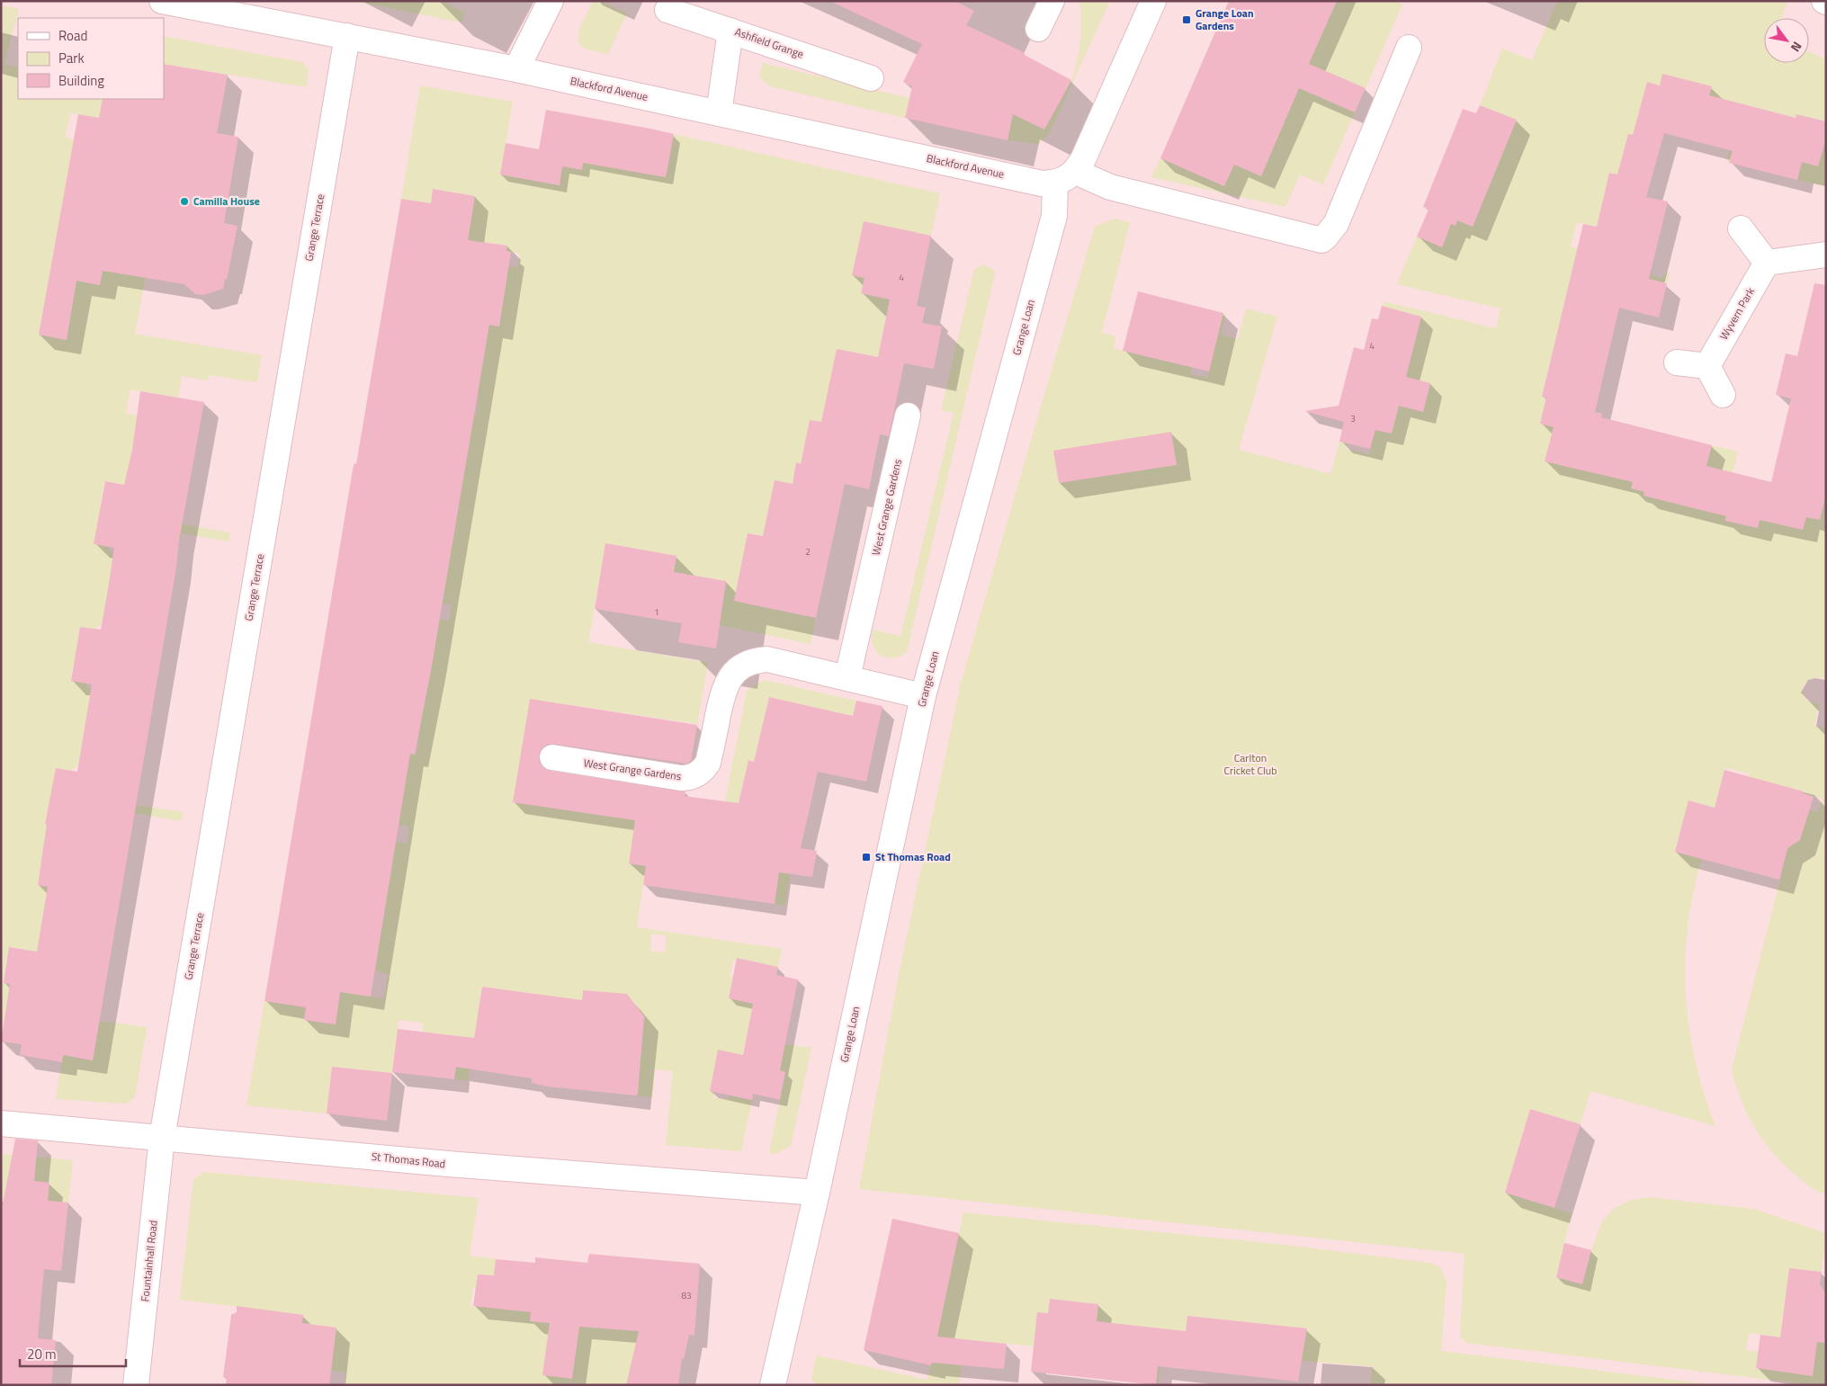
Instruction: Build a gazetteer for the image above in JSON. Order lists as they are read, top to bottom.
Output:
{
  "streets": {
    "street": [
      "Ashfield Grange",
      "Blackford Avenue",
      "Grange Terrace",
      "Wyvern Park",
      "Grange Loan",
      "West Grange Gardens",
      "St Thomas Road",
      "Fountainhall Road"
    ]
  },
  "crossings": [
    ["Blackford Avenue", "Grange Terrace"],
    ["Blackford Avenue", "Grange Loan"],
    ["Grange Terrace", "St Thomas Road"],
    ["Grange Terrace", "Fountainhall Road"],
    ["Grange Loan", "West Grange Gardens"],
    ["Grange Loan", "St Thomas Road"],
    ["St Thomas Road", "Fountainhall Road"]
  ],
  "parks": ["Carlton Cricket Club"],
  "places": {
    "transit": ["Grange Loan Gardens", "St Thomas Road"],
    "other": ["Camilla House"]
  },
  "house_numbers": [
    "4",
    "4",
    "3",
    "2",
    "1",
    "83"
  ],
  "legend": ["Road", "Park", "Building"],
  "scale_bar": "20 m",
  "north": "bottom right"
}
